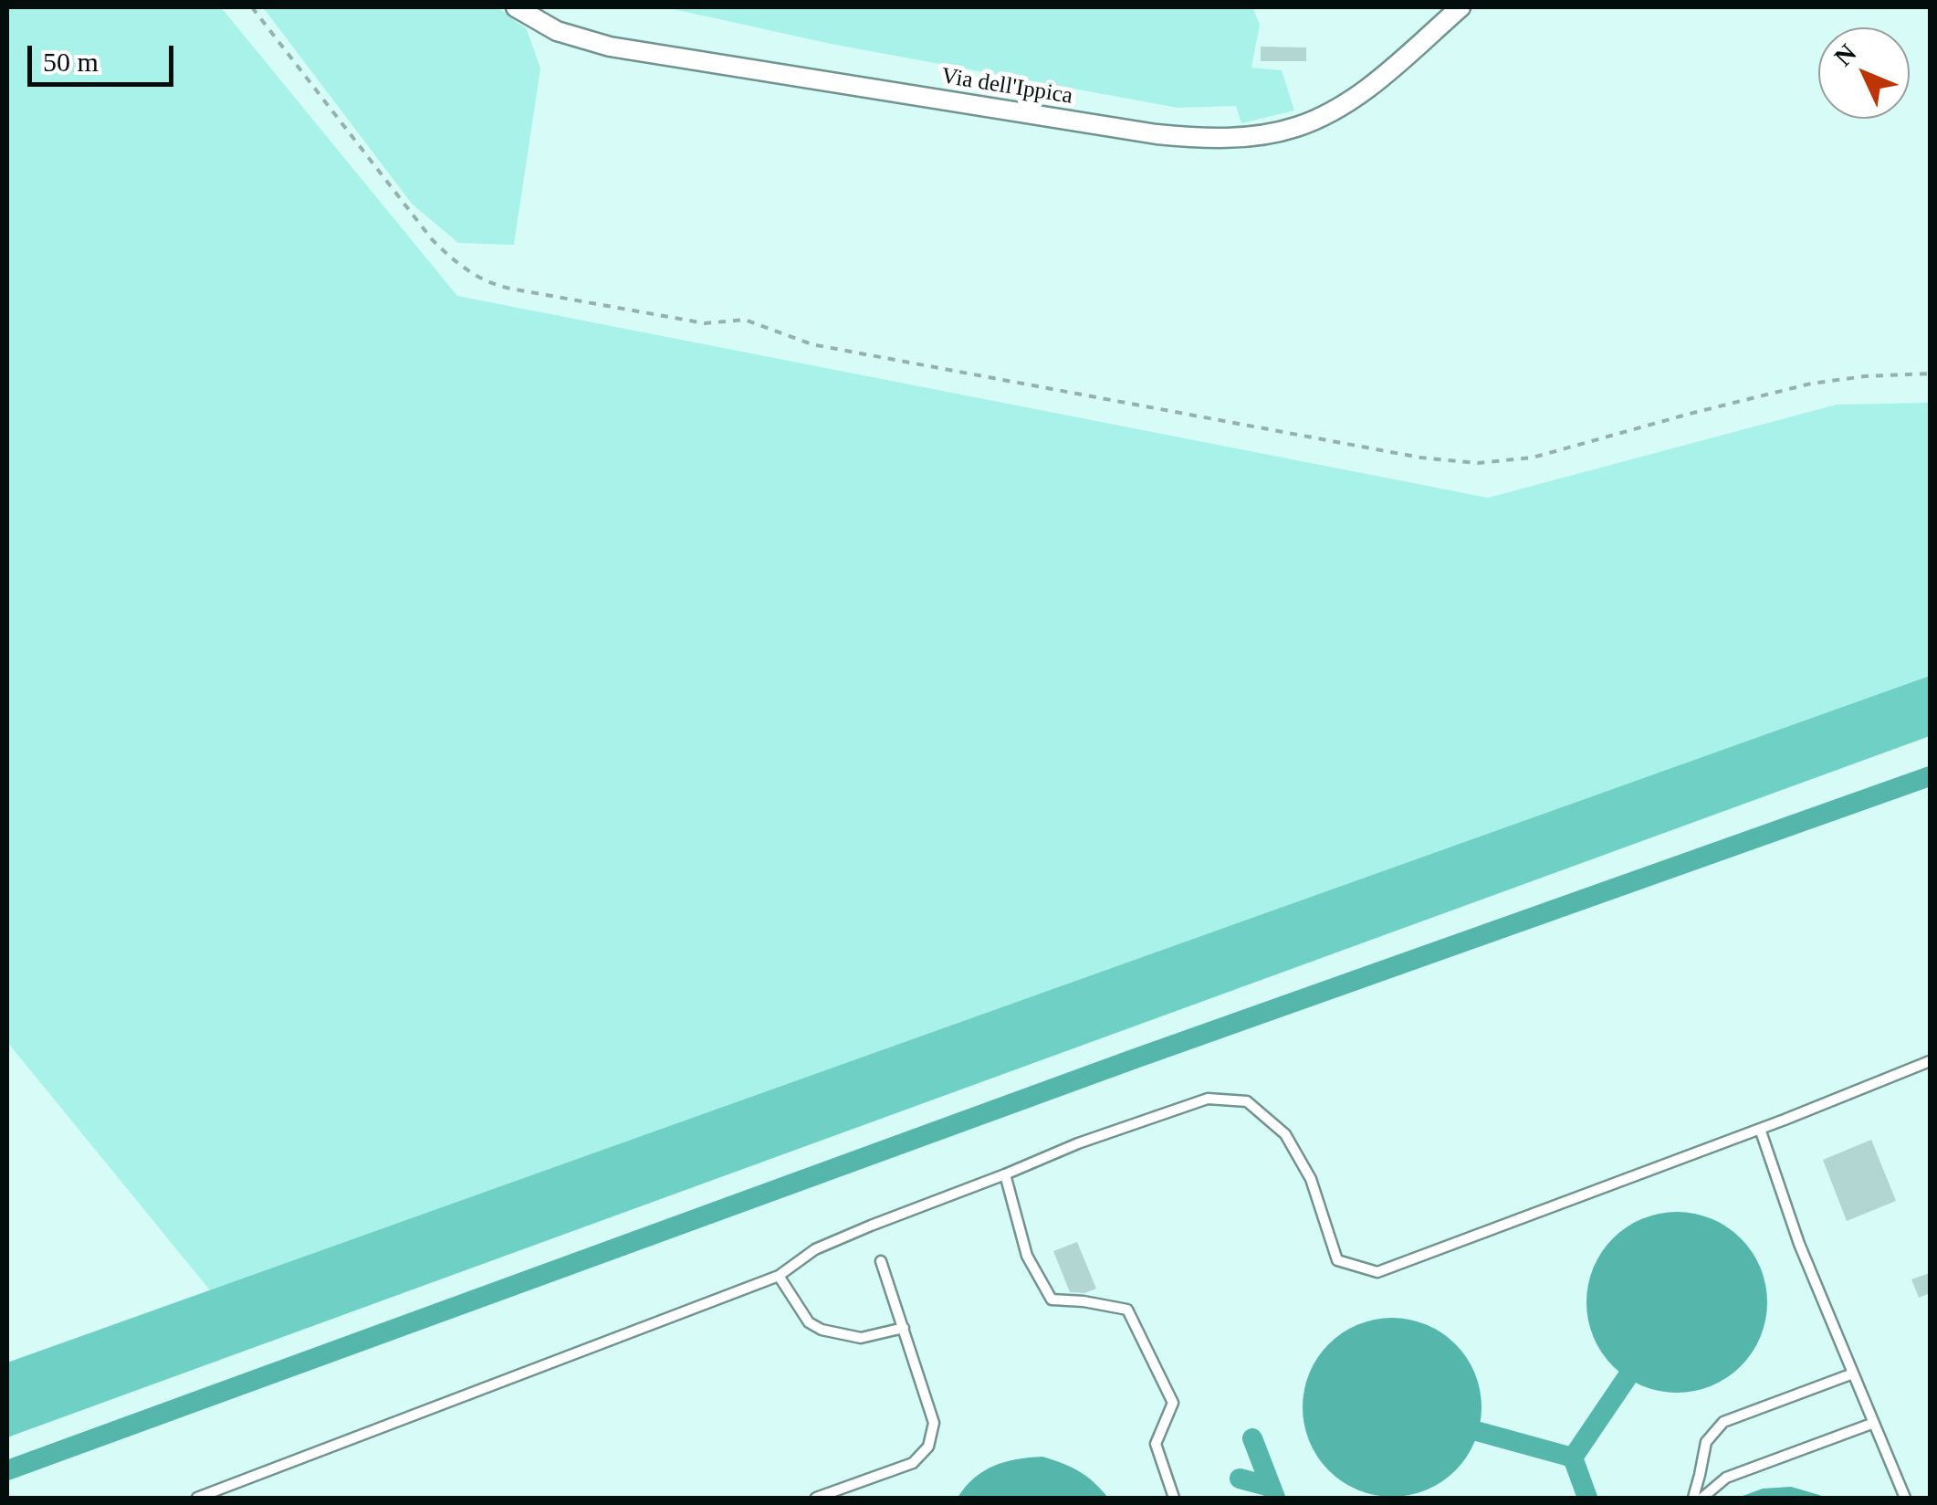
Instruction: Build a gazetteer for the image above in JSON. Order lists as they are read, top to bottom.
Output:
{
  "streets": {
    "street": ["Via dell'Ippica"]
  },
  "scale_bar": "50 m",
  "north": "top left"
}
